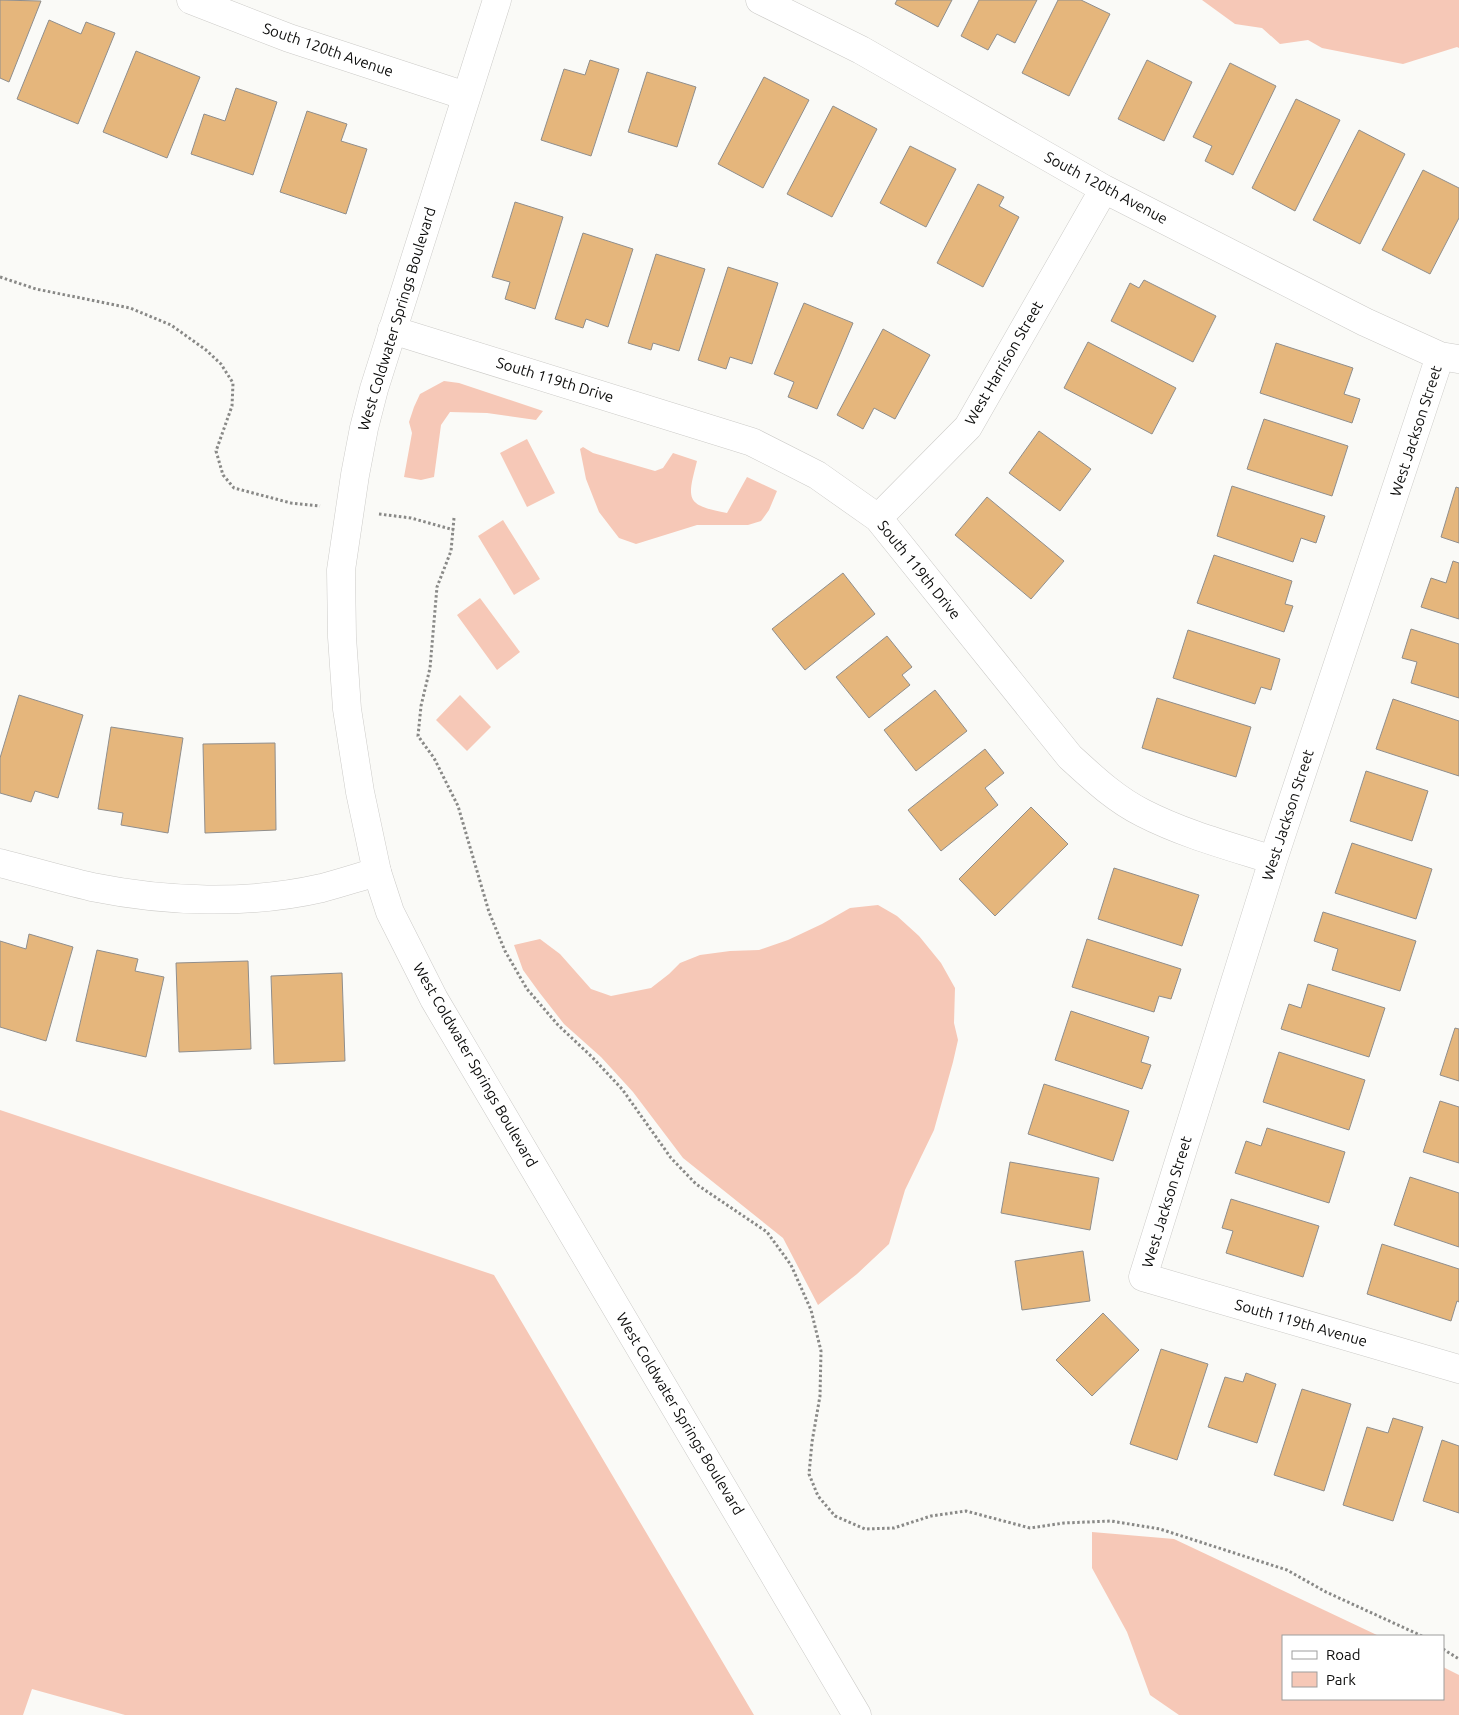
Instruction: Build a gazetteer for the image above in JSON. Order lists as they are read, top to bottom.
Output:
{
  "streets": {
    "street": [
      "South 120th Avenue",
      "West Coldwater Springs Boulevard",
      "West Harrison Street",
      "South 119th Drive",
      "West Jackson Street",
      "South 119th Avenue"
    ]
  },
  "crossings": [
    ["South 120th Avenue", "West Coldwater Springs Boulevard"],
    ["South 120th Avenue", "West Harrison Street"],
    ["South 120th Avenue", "West Jackson Street"],
    ["West Coldwater Springs Boulevard", "South 119th Drive"],
    ["West Harrison Street", "South 119th Drive"],
    ["South 119th Drive", "West Jackson Street"],
    ["West Jackson Street", "South 119th Avenue"]
  ],
  "legend": ["Road", "Park"]
}
